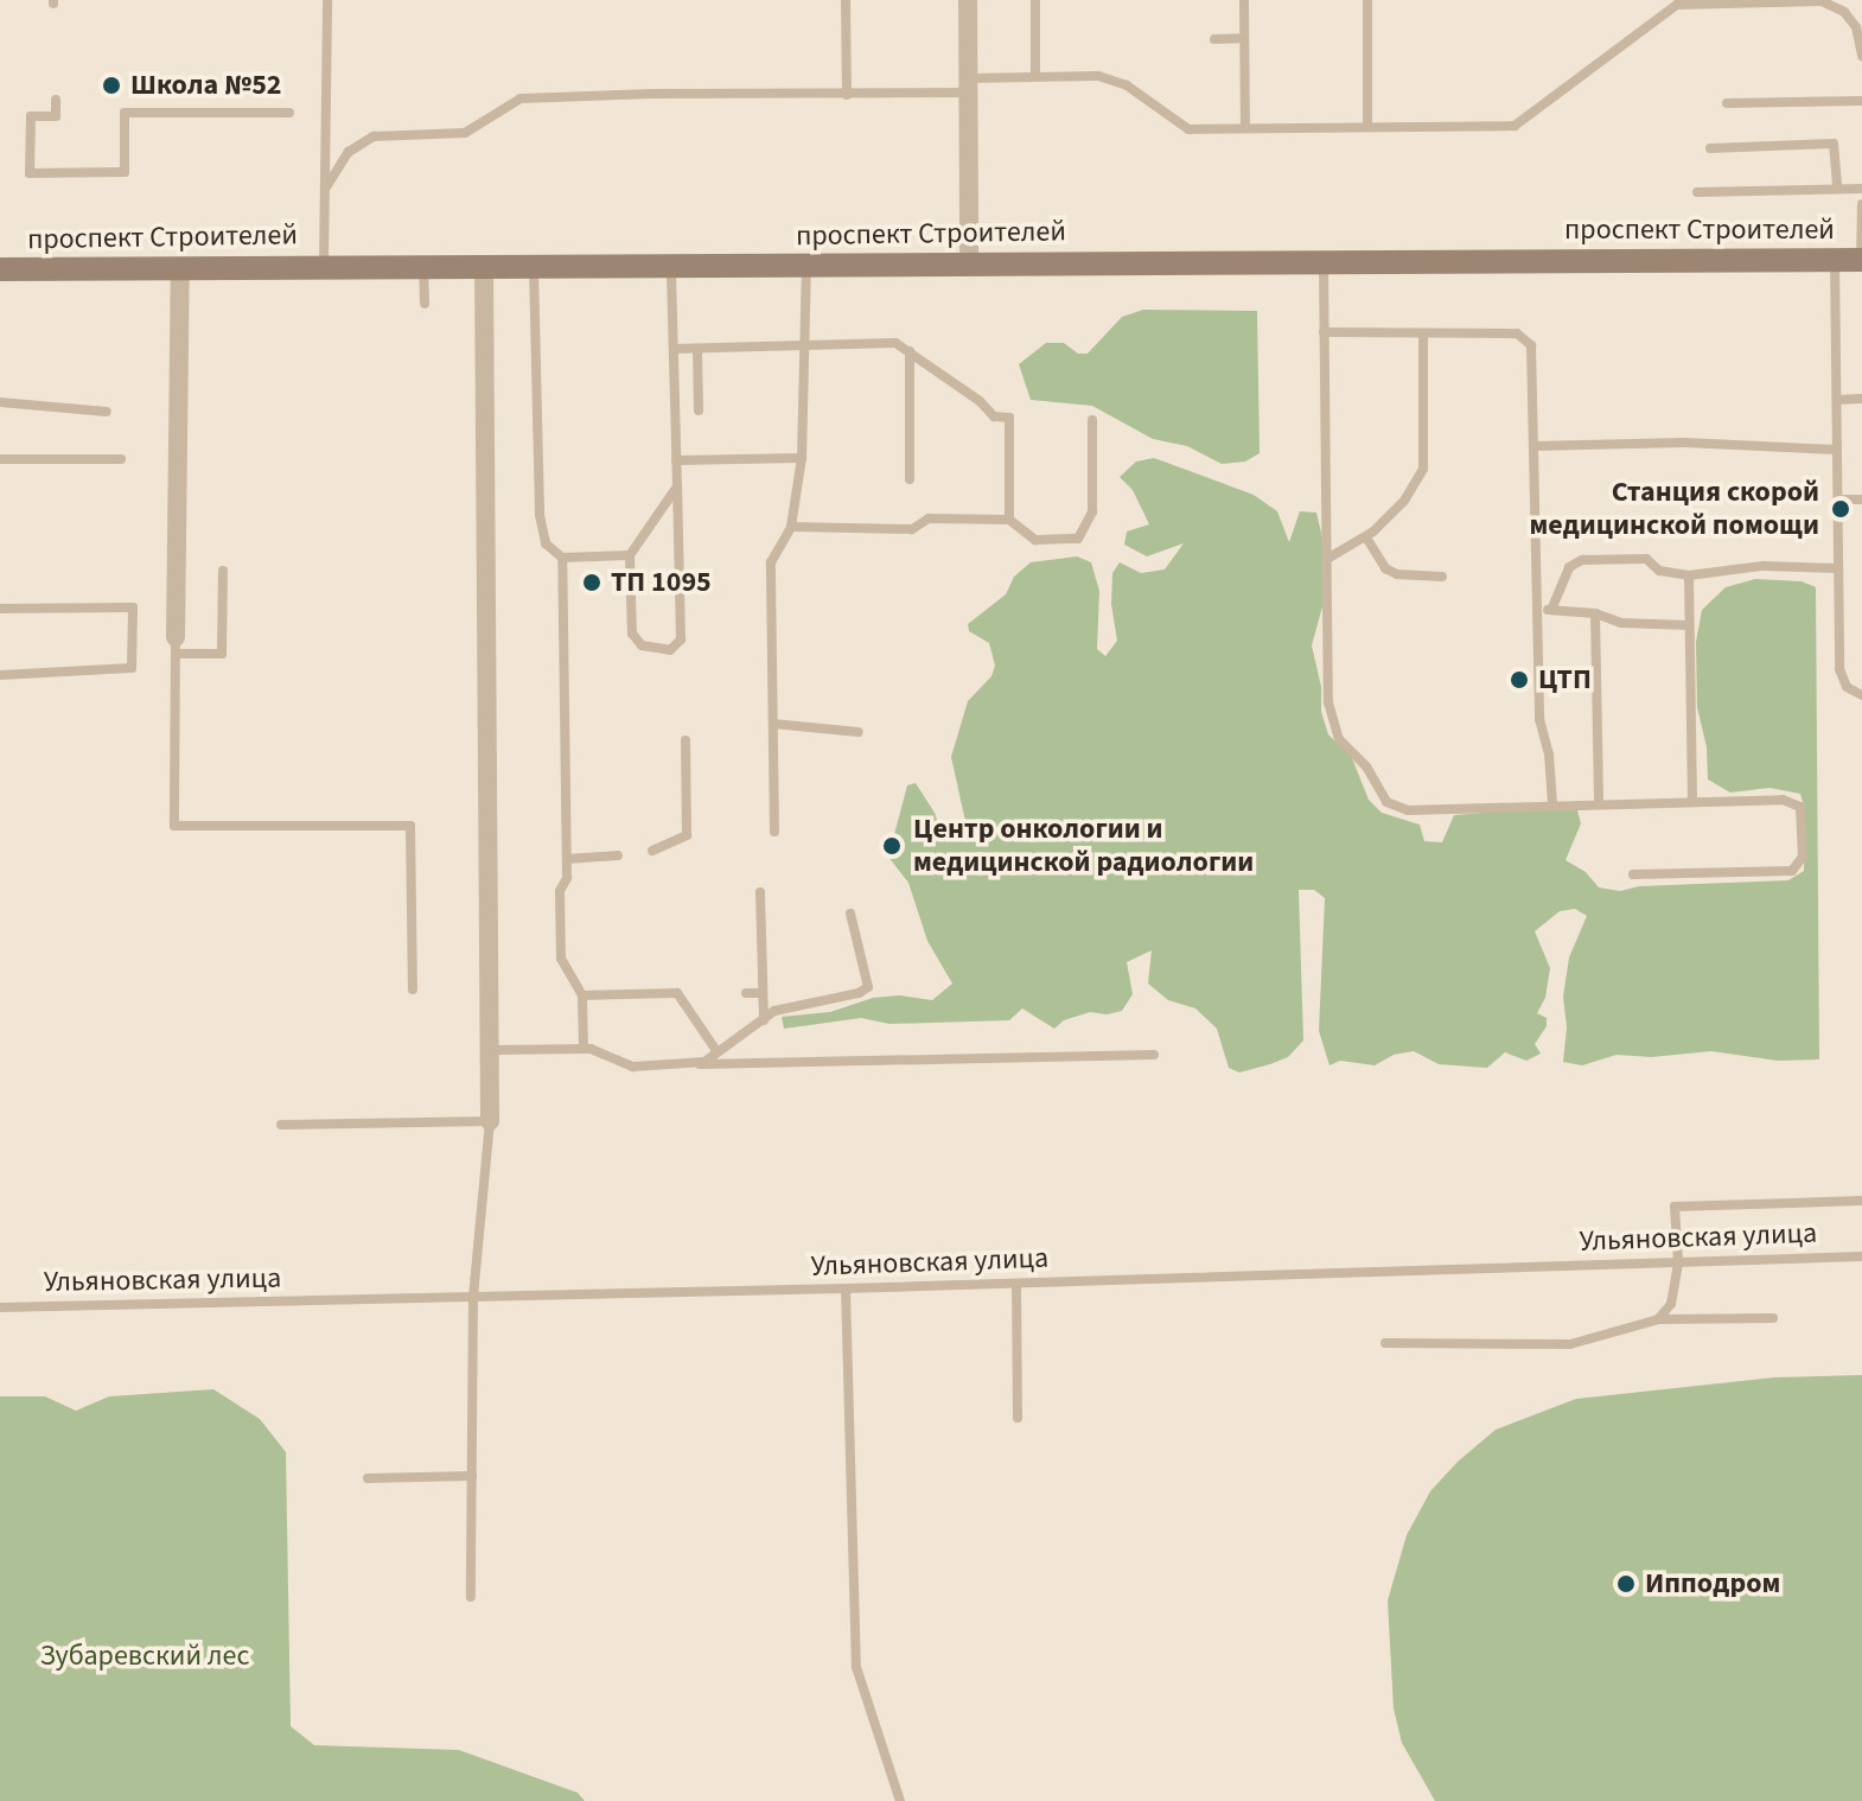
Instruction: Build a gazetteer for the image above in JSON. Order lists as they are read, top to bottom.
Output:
{
  "streets": {
    "main road": ["проспект Строителей"],
    "lane": ["Ульяновская улица"]
  },
  "parks": ["Зубаревский лес"],
  "places": [
    "Школа №52",
    "Станция скорой медицинской помощи",
    "ТП 1095",
    "ЦТП",
    "Центр онкологии и медицинской радиологии",
    "Ипподром"
  ]
}
